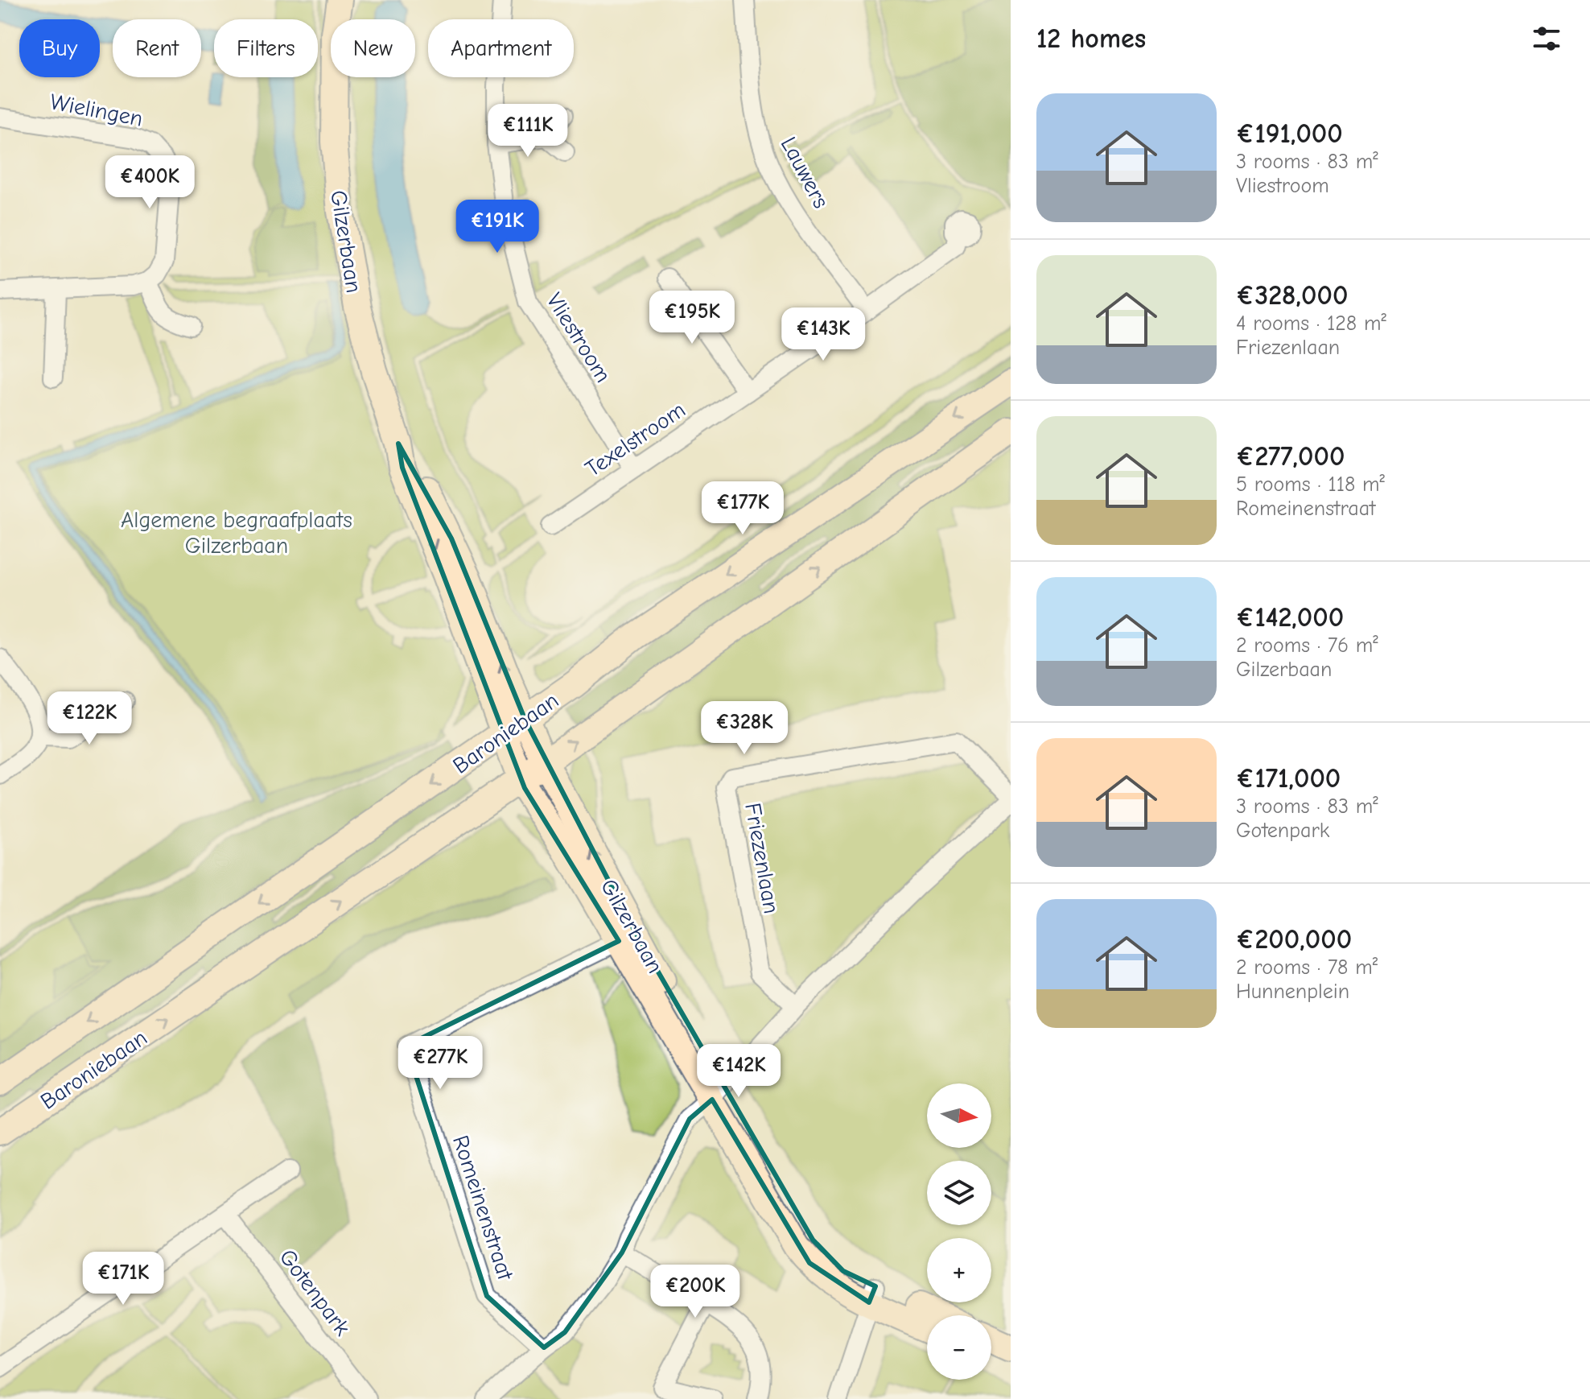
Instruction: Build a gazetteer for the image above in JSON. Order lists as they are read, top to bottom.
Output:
{
  "streets": {
    "main road": ["Gilzerbaan", "Baroniebaan"],
    "street": [
      "Wielingen",
      "Lauwers",
      "Vliestroom",
      "Texelstroom",
      "Friezenlaan",
      "Romeinenstraat",
      "Gotenpark"
    ]
  },
  "crossings": [
    ["Lauwers", "Texelstroom"],
    ["Gilzerbaan", "Baroniebaan"],
    ["Gilzerbaan", "Romeinenstraat"],
    ["Vliestroom", "Texelstroom"]
  ],
  "parks": ["Algemene begraafplaats Gilzerbaan"],
  "north": "right",
  "page": {
    "heading": "12 homes",
    "chip": [
      "Buy",
      "Rent",
      "Filters",
      "New",
      "Apartment"
    ],
    "list": [
      {
        "name": "€191,000",
        "note": "3 rooms · 83 m² · Vliestroom"
      },
      {
        "name": "€328,000",
        "note": "4 rooms · 128 m² · Friezenlaan"
      },
      {
        "name": "€277,000",
        "note": "5 rooms · 118 m² · Romeinenstraat"
      },
      {
        "name": "€142,000",
        "note": "2 rooms · 76 m² · Gilzerbaan"
      },
      {
        "name": "€171,000",
        "note": "3 rooms · 83 m² · Gotenpark"
      },
      {
        "name": "€200,000",
        "note": "2 rooms · 78 m² · Hunnenplein"
      }
    ],
    "price": [
      "€111K",
      "€400K",
      "€191K",
      "€195K",
      "€143K",
      "€177K",
      "€122K",
      "€328K",
      "€277K",
      "€142K",
      "€171K",
      "€200K"
    ],
    "map_buttons": ["+", "−"]
  }
}
